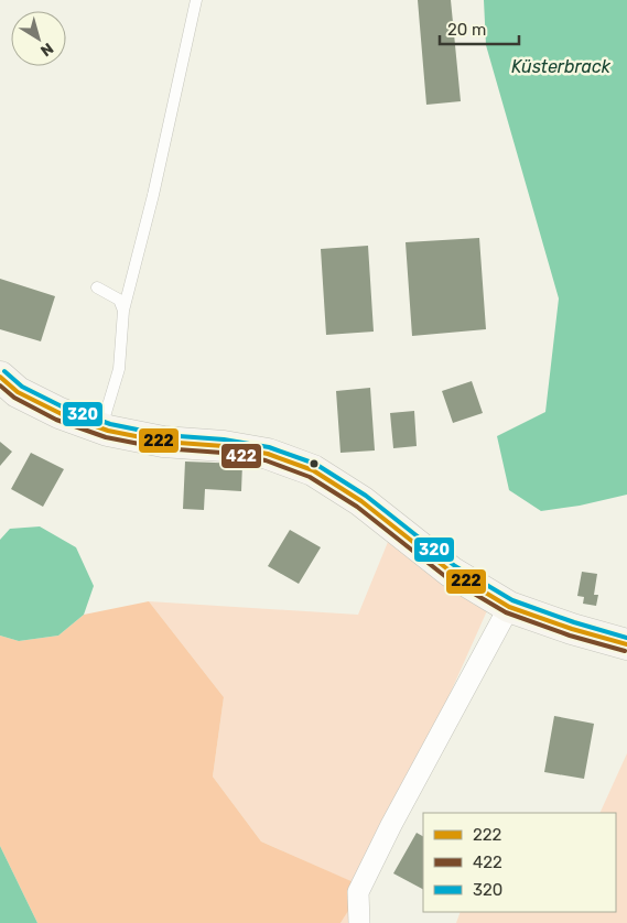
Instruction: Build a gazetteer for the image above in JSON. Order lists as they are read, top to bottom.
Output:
{
  "water": ["Küsterbrack"],
  "lines": ["transit line 320", "transit line 222", "transit line 422"],
  "legend": ["222", "422", "320"],
  "scale_bar": "20 m",
  "north": "bottom right"
}
